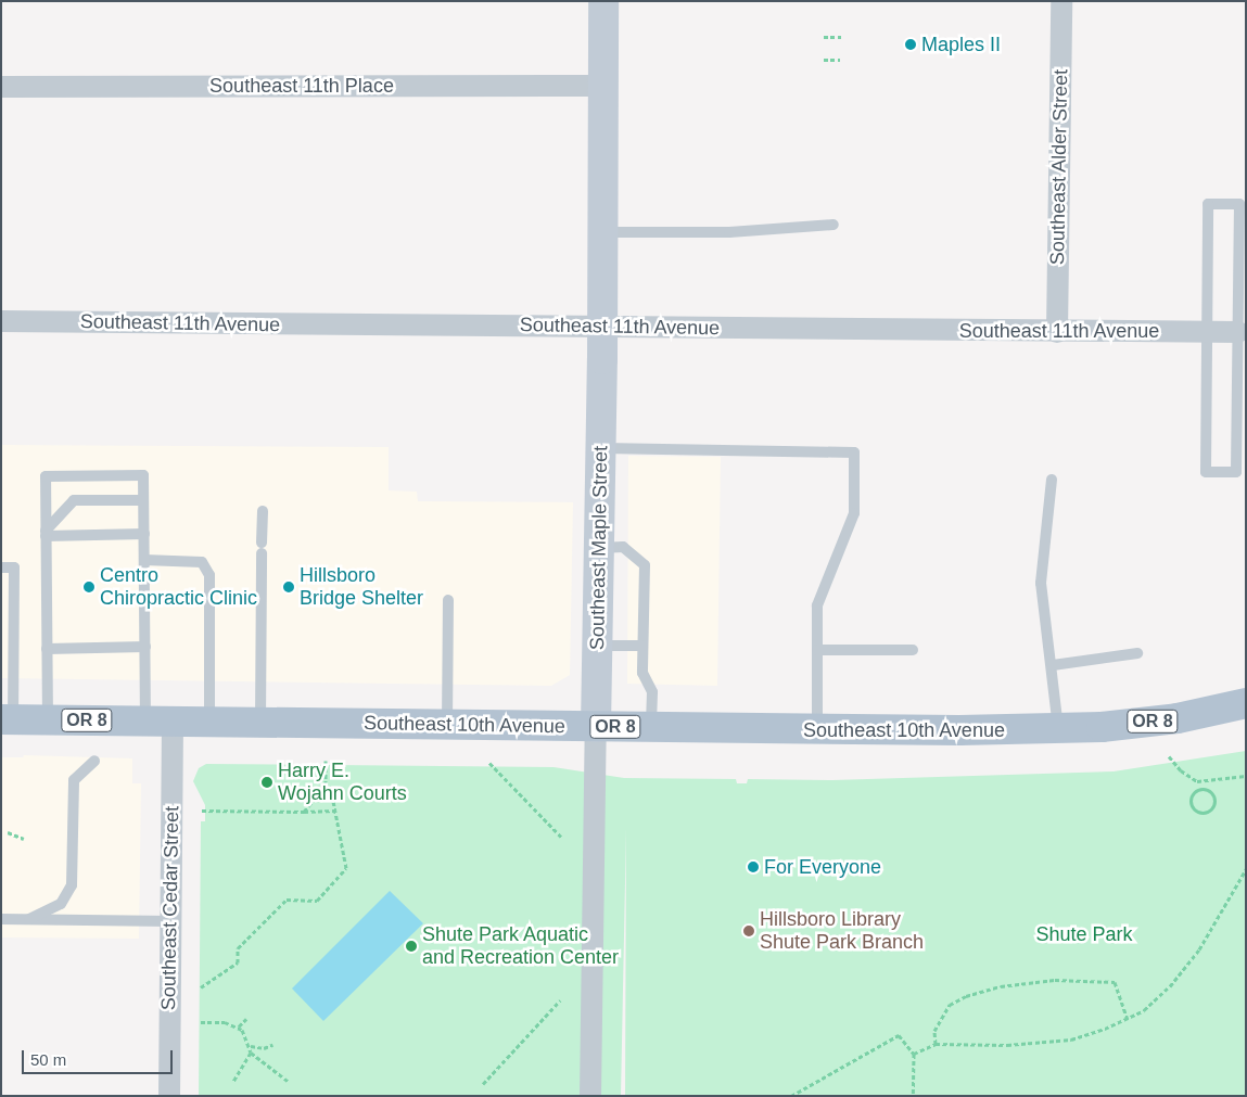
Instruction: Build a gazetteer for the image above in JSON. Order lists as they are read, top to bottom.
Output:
{
  "streets": {
    "main road": ["OR 8", "Southeast 10th Avenue"],
    "street": [
      "Southeast 11th Place",
      "Southeast Alder Street",
      "Southeast 11th Avenue",
      "Southeast Maple Street",
      "Southeast Cedar Street"
    ]
  },
  "crossings": [
    ["Southeast 11th Place", "Southeast Maple Street"],
    ["Southeast Alder Street", "Southeast 11th Avenue"],
    ["Southeast 11th Avenue", "Southeast Maple Street"],
    ["Southeast Maple Street", "Southeast 10th Avenue"],
    ["OR 8", "Southeast 10th Avenue"],
    ["Southeast 10th Avenue", "Southeast Cedar Street"]
  ],
  "parks": ["Shute Park"],
  "places": [
    "Maples II",
    "Centro Chiropractic Clinic",
    "Hillsboro Bridge Shelter",
    "Harry E. Wojahn Courts",
    "For Everyone",
    "Hillsboro Library Shute Park Branch",
    "Shute Park Aquatic and Recreation Center"
  ],
  "scale_bar": "50 m"
}
